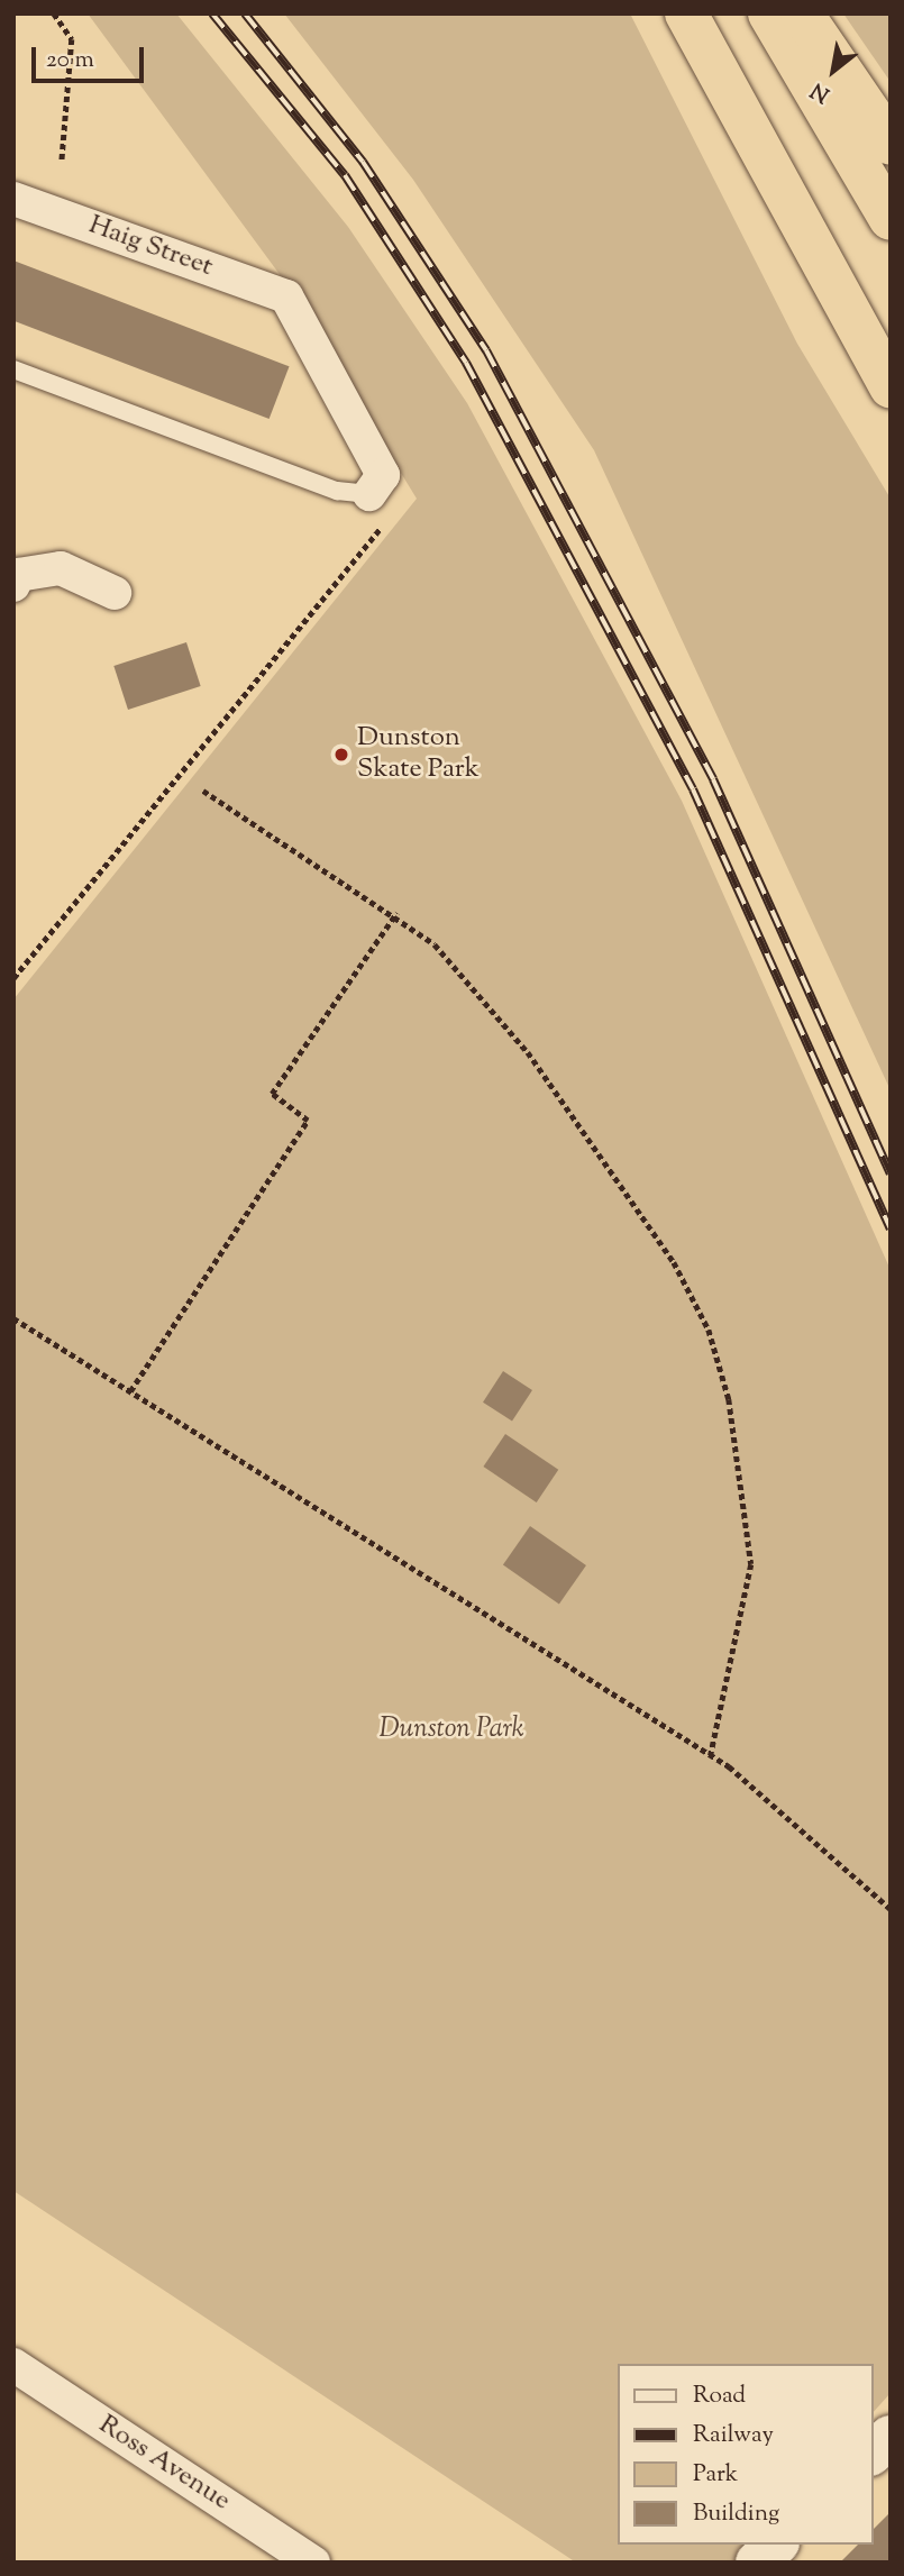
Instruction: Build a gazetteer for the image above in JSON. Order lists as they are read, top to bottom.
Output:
{
  "streets": {
    "street": ["Haig Street", "Ross Avenue"]
  },
  "parks": ["Dunston Park"],
  "places": ["Dunston Skate Park"],
  "legend": [
    "Road",
    "Railway",
    "Park",
    "Building"
  ],
  "scale_bar": "20 m",
  "north": "bottom left"
}
